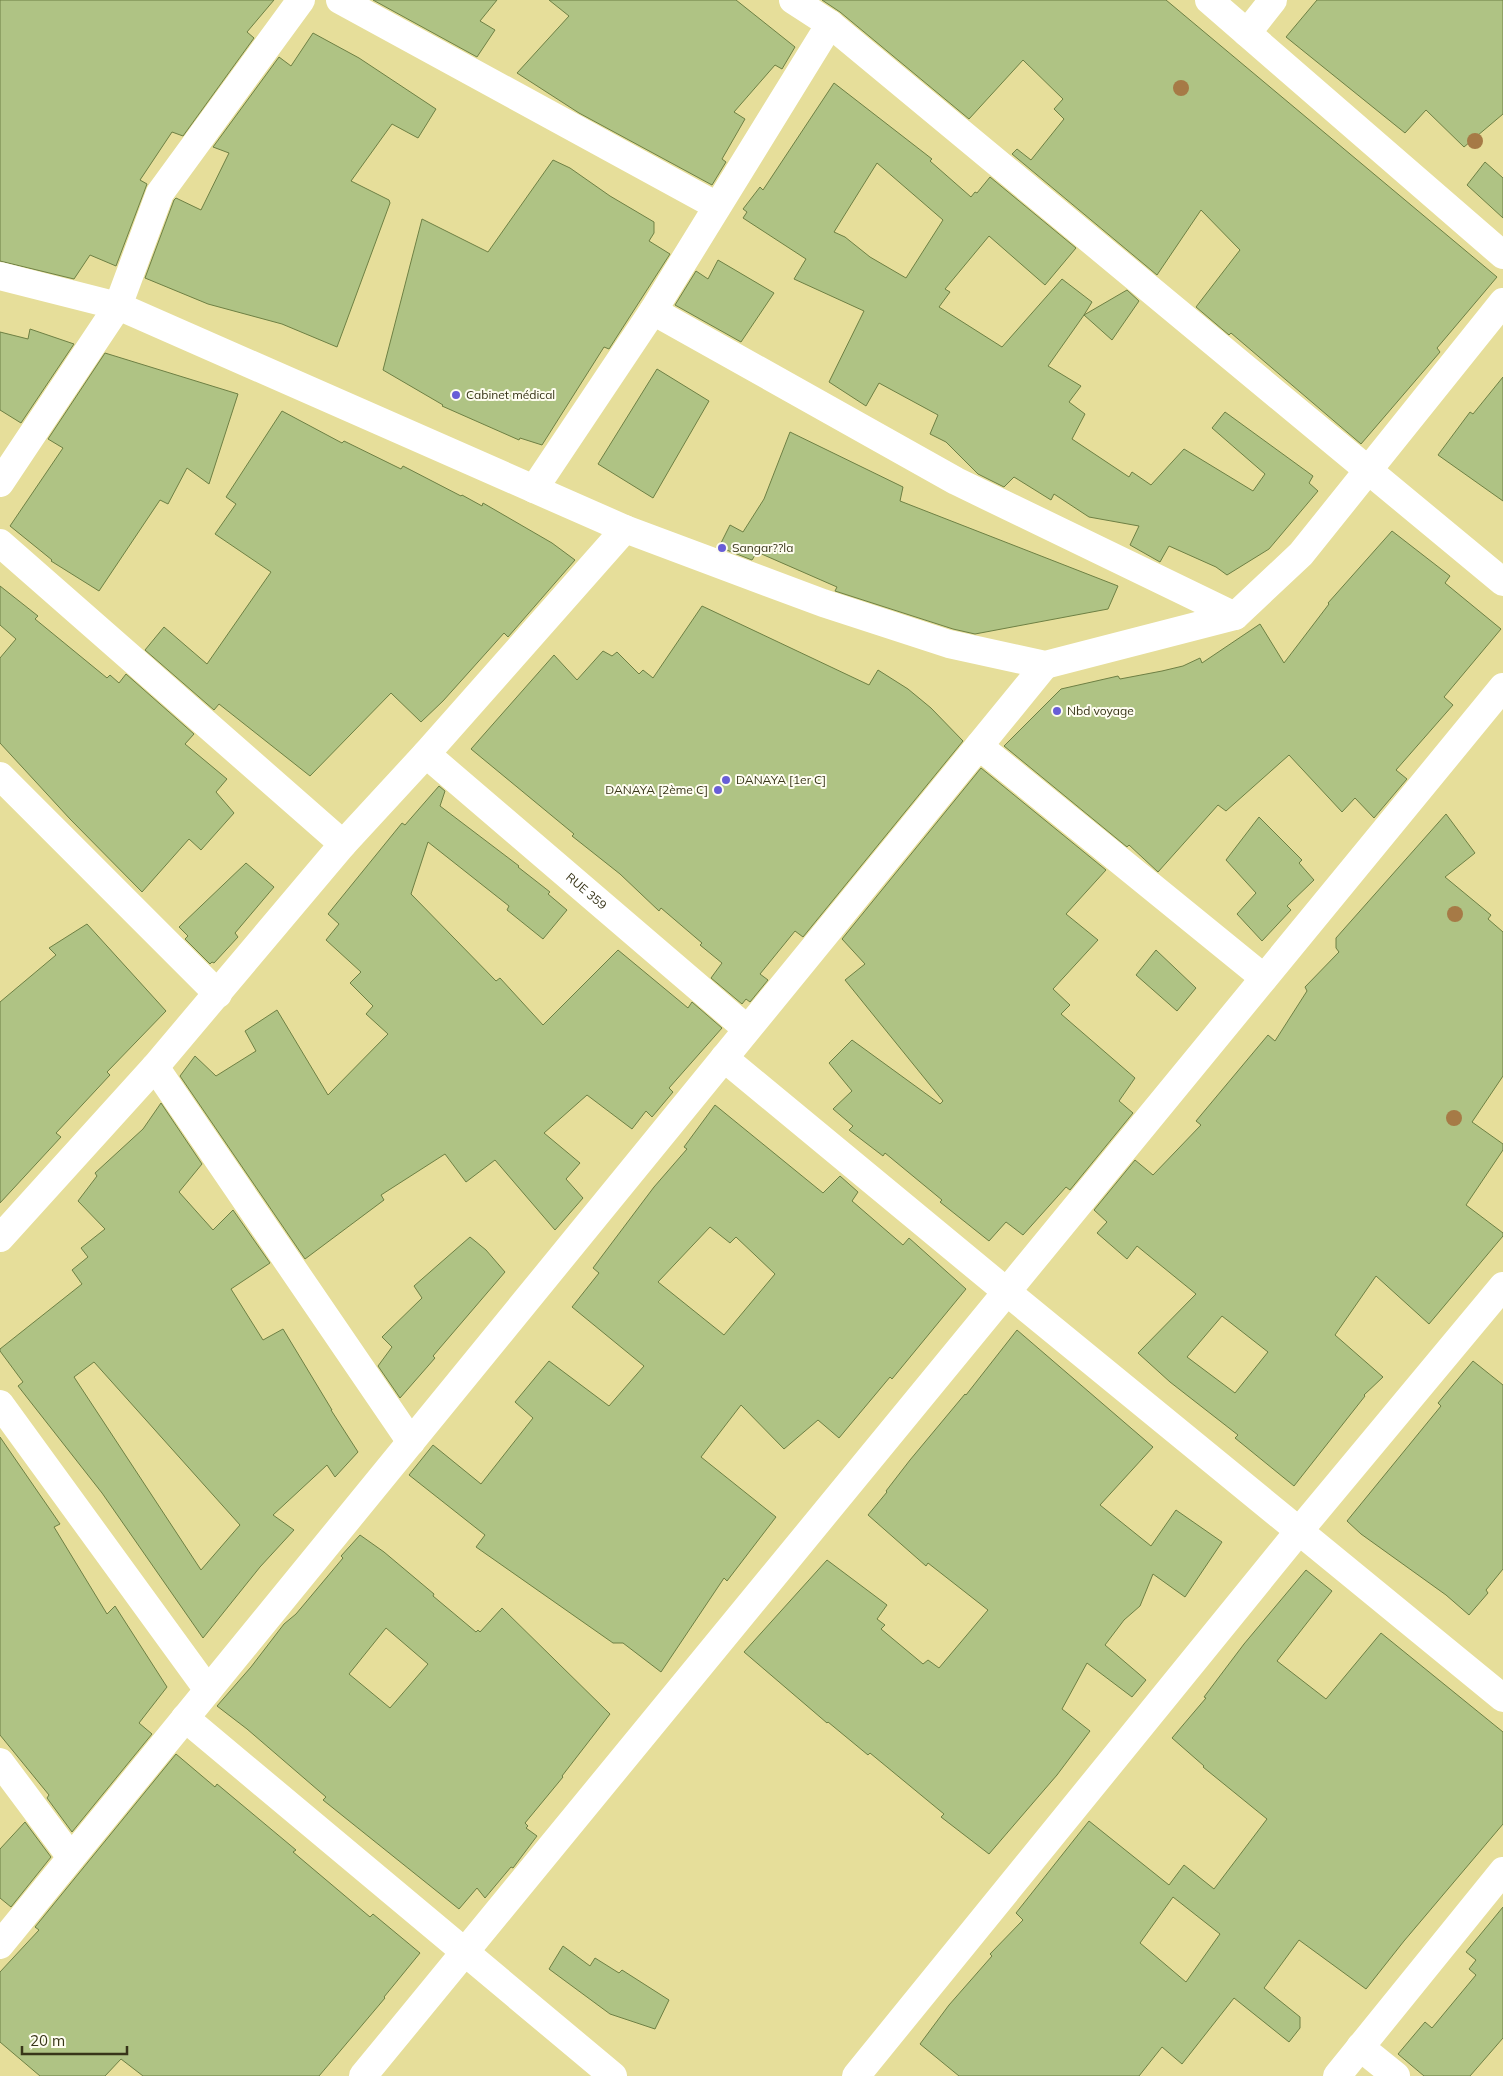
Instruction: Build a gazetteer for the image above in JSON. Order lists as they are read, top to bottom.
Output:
{
  "streets": {
    "street": ["RUE 359"]
  },
  "places": [
    "Cabinet médical",
    "Sangar??la",
    "Nbd voyage",
    "DANAYA [1er C]",
    "DANAYA [2ème C]"
  ],
  "scale_bar": "20 m"
}
